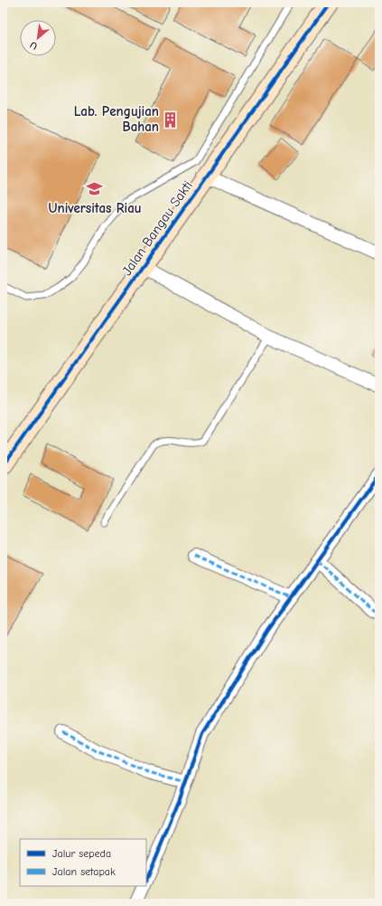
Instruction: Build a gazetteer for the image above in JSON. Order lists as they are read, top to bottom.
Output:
{
  "streets": {
    "street": ["Jalan Bangau Sakti"]
  },
  "places": {
    "building": ["Lab. Pengujian Bahan"],
    "school or university": ["Universitas Riau"]
  },
  "legend": ["Jalur sepeda", "Jalan setapak"],
  "north": "bottom left"
}
